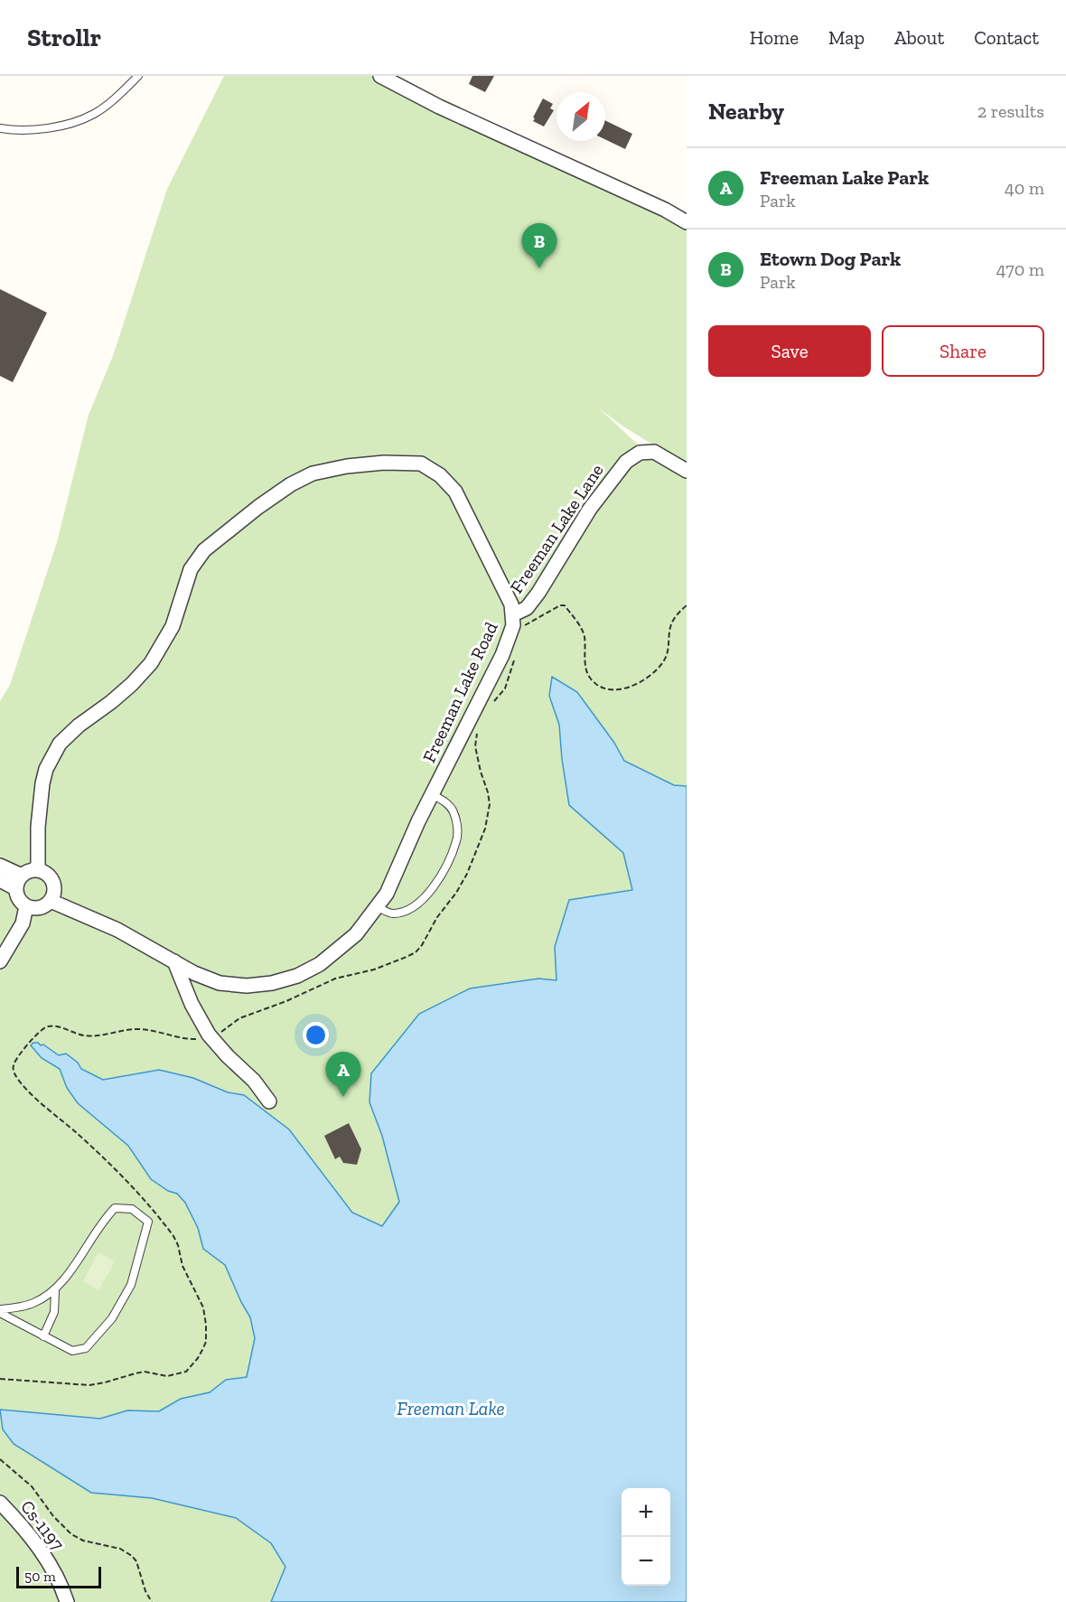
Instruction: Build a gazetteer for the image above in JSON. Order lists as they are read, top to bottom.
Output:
{
  "streets": {
    "street": ["Freeman Lake Lane", "Freeman Lake Road", "Cs-1197"]
  },
  "crossings": [
    ["Freeman Lake Lane", "Freeman Lake Road"]
  ],
  "water": ["Freeman Lake"],
  "scale_bar": "50 m",
  "north": "top right",
  "page": {
    "header": "Strollr",
    "nav": [
      "Home",
      "Map",
      "About",
      "Contact"
    ],
    "heading": ["Nearby", "2 results"],
    "list": [
      {
        "mark": "A",
        "name": "Freeman Lake Park",
        "note": "Park",
        "value": "40 m"
      },
      {
        "mark": "B",
        "name": "Etown Dog Park",
        "note": "Park",
        "value": "470 m"
      }
    ],
    "pins": ["B", "A"],
    "buttons": ["Save", "Share"],
    "map_buttons": ["+", "−"],
    "scale": "50 m"
  }
}
